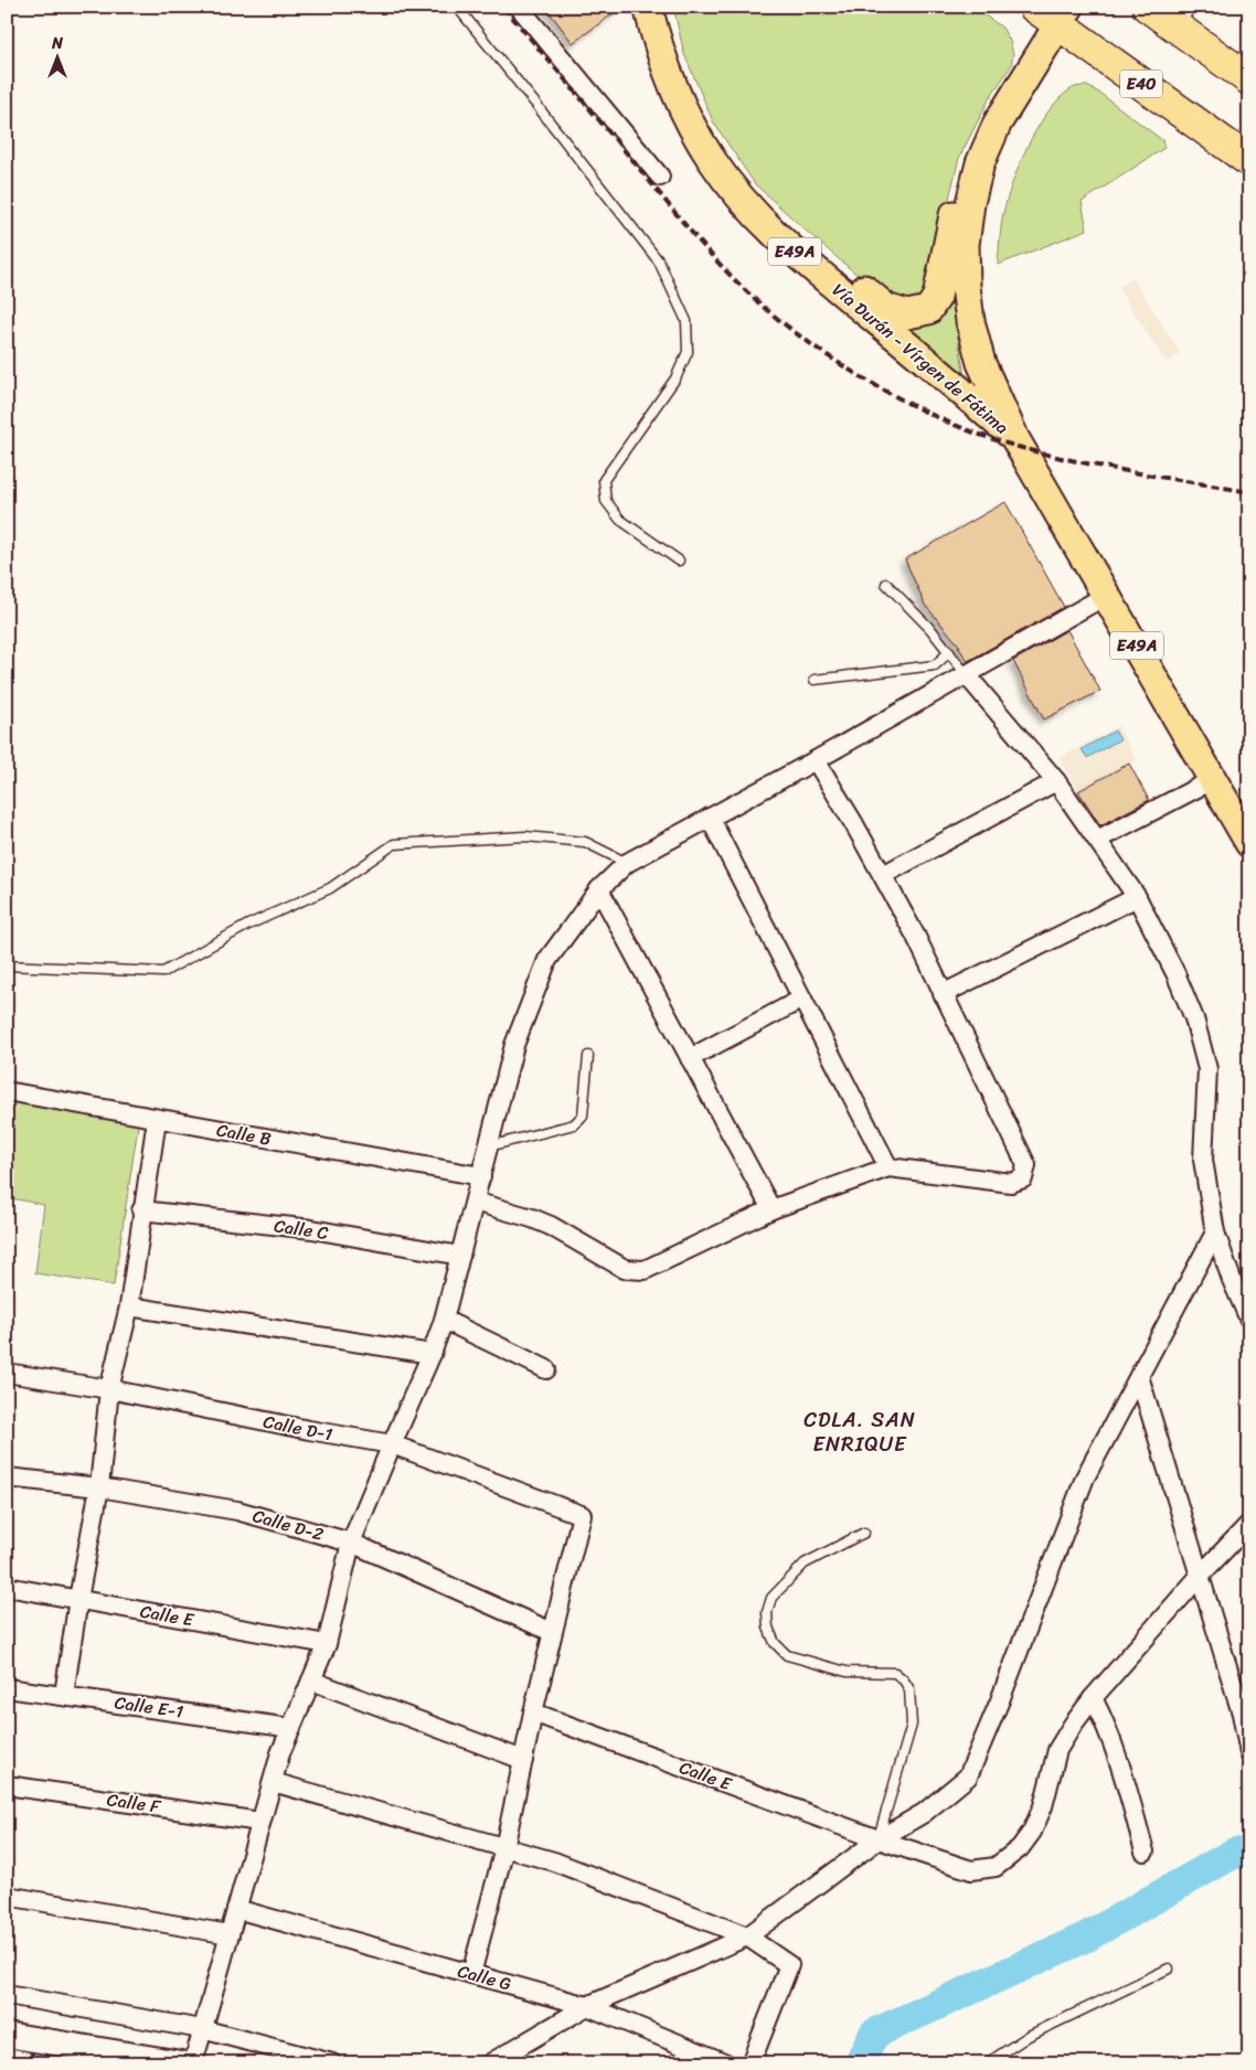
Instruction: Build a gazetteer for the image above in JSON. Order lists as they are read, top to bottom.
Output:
{
  "streets": {
    "highway": ["E40"],
    "main road": ["E49A", "Vía Durán - Vírgen de Fátima"],
    "street": [
      "Calle B",
      "Calle C",
      "Calle D-1",
      "Calle D-2",
      "Calle E",
      "Calle E-1",
      "Calle F",
      "Calle G"
    ]
  },
  "crossings": [
    ["E40", "Vía Durán - Vírgen de Fátima"],
    ["Calle D-1", "Calle D-2"]
  ],
  "districts": ["CDLA. SAN ENRIQUE"],
  "north": "top"
}
